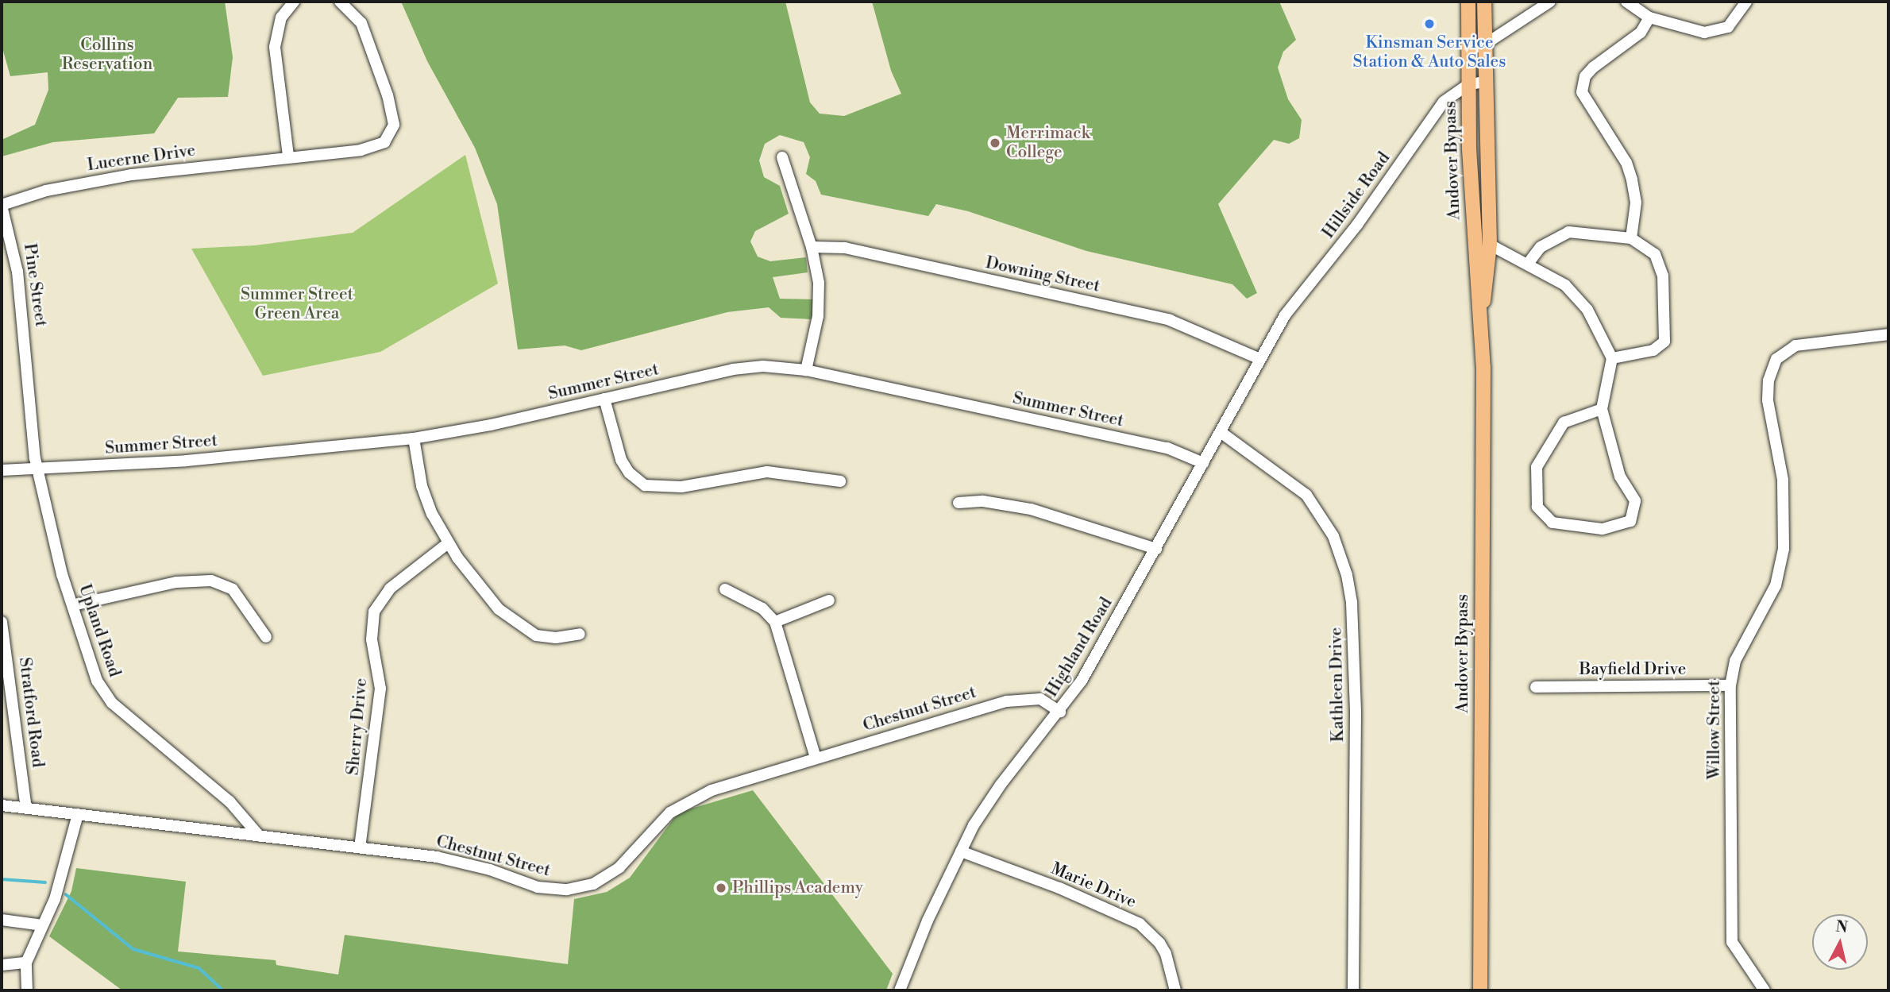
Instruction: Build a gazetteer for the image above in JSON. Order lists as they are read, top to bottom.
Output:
{
  "streets": {
    "main road": ["Andover Bypass"],
    "street": [
      "Lucerne Drive",
      "Hillside Road",
      "Downing Street",
      "Pine Street",
      "Summer Street",
      "Upland Road",
      "Highland Road",
      "Bayfield Drive",
      "Kathleen Drive",
      "Chestnut Street",
      "Stratford Road",
      "Sherry Drive",
      "Willow Street",
      "Marie Drive"
    ]
  },
  "crossings": [
    ["Lucerne Drive", "Pine Street"],
    ["Andover Bypass", "Hillside Road"],
    ["Hillside Road", "Highland Road"],
    ["Downing Street", "Highland Road"],
    ["Pine Street", "Summer Street"],
    ["Pine Street", "Upland Road"],
    ["Summer Street", "Upland Road"],
    ["Summer Street", "Highland Road"],
    ["Upland Road", "Chestnut Street"],
    ["Highland Road", "Kathleen Drive"],
    ["Highland Road", "Chestnut Street"],
    ["Highland Road", "Marie Drive"],
    ["Bayfield Drive", "Willow Street"],
    ["Chestnut Street", "Stratford Road"],
    ["Chestnut Street", "Sherry Drive"]
  ],
  "parks": ["Collins Reservation", "Summer Street Green Area"],
  "places": ["Kinsman Service Station & Auto Sales", "Merrimack College", "Phillips Academy"],
  "north": "top"
}
